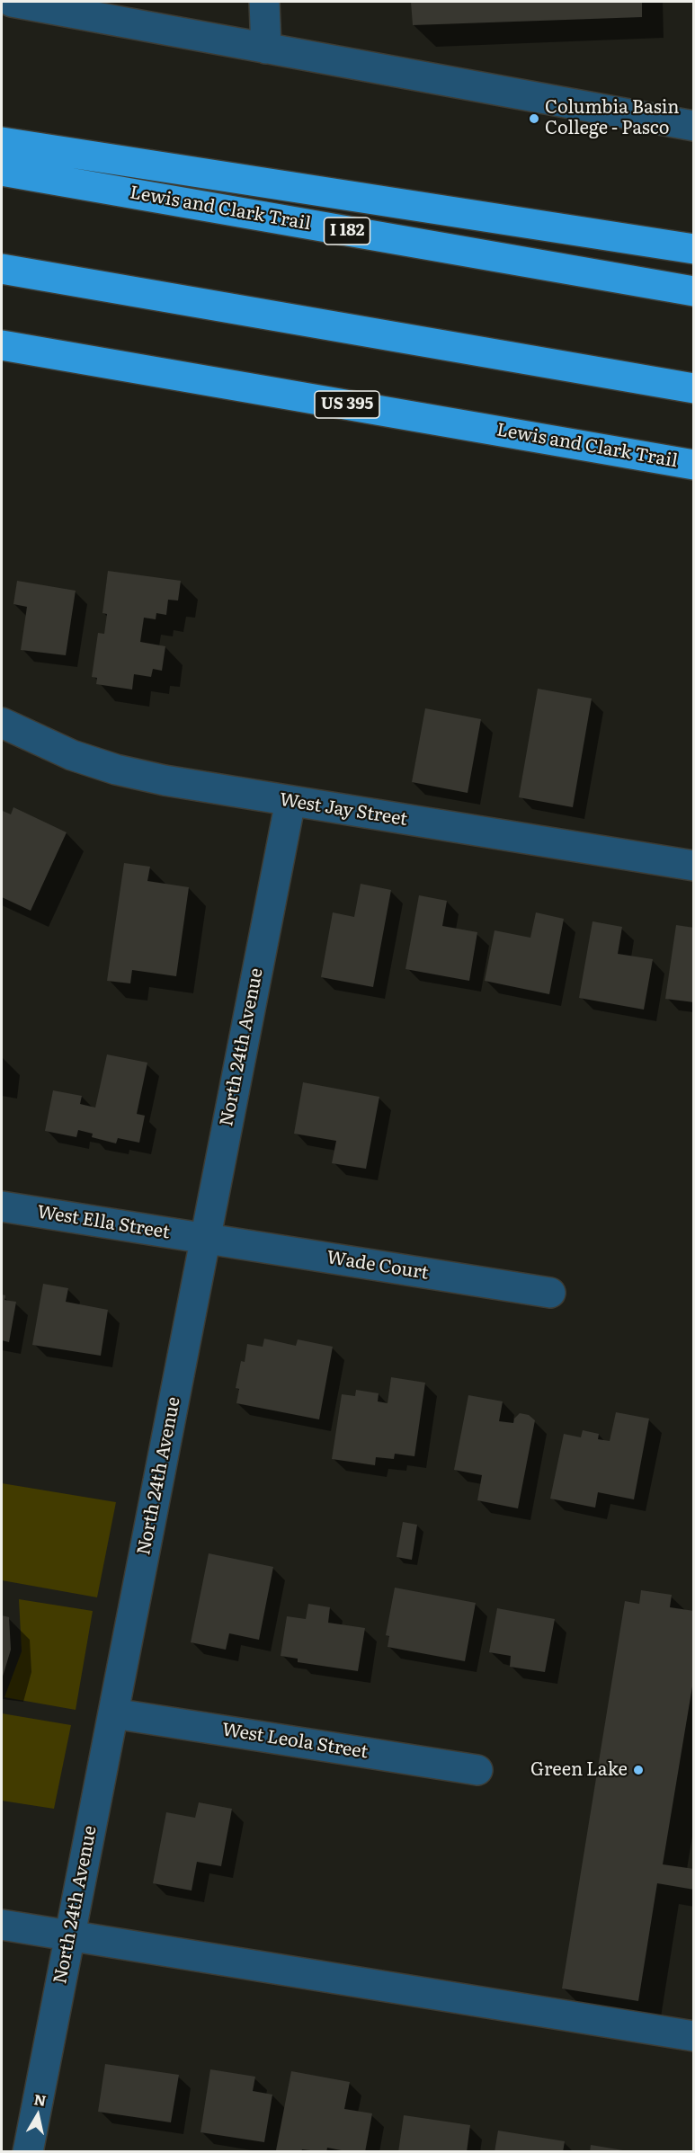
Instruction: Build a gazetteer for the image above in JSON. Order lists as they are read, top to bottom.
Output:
{
  "streets": {
    "highway": ["Lewis and Clark Trail", "I 182", "US 395"],
    "street": [
      "West Jay Street",
      "North 24th Avenue",
      "West Ella Street",
      "Wade Court",
      "West Leola Street"
    ]
  },
  "crossings": [
    ["West Jay Street", "North 24th Avenue"],
    ["North 24th Avenue", "West Ella Street"],
    ["North 24th Avenue", "Wade Court"],
    ["North 24th Avenue", "West Leola Street"],
    ["West Ella Street", "Wade Court"]
  ],
  "places": ["Columbia Basin College - Pasco", "Green Lake"],
  "north": "top"
}
